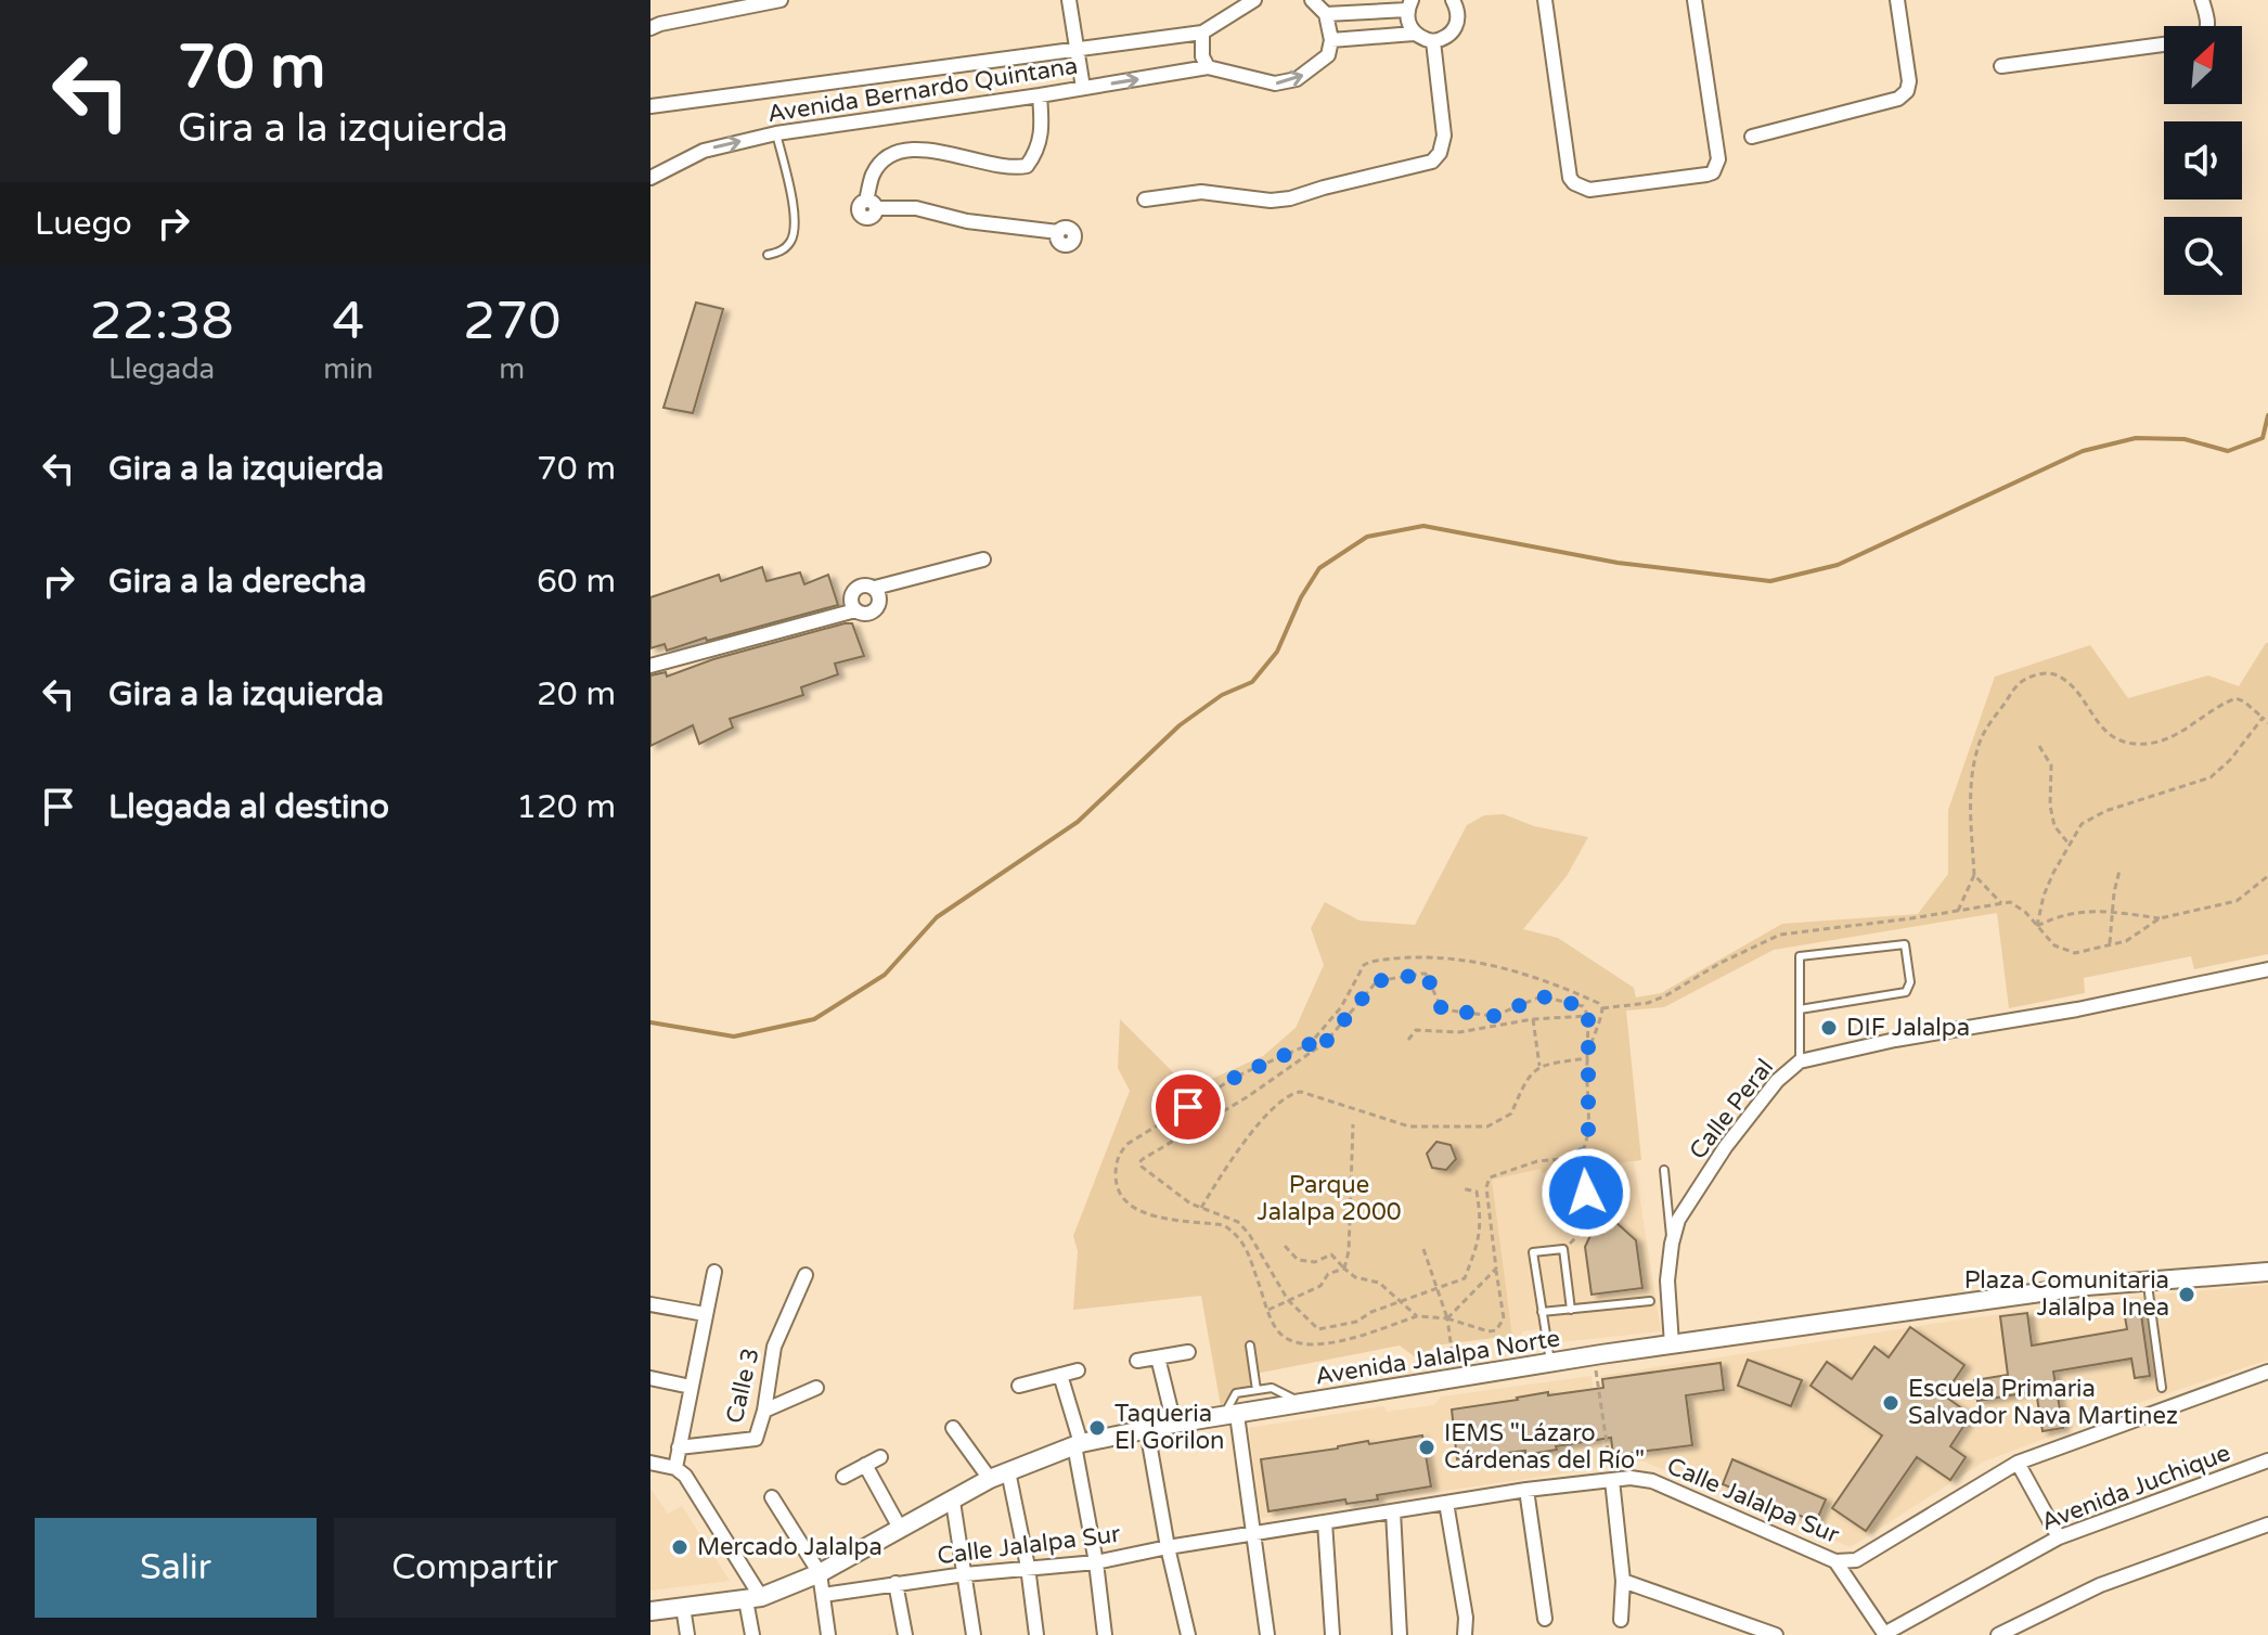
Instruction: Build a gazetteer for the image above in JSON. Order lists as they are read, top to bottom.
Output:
{
  "streets": {
    "street": [
      "Avenida Bernardo Quintana",
      "Calle Peral",
      "Avenida Jalalpa Norte",
      "Calle 3",
      "Avenida Juchique",
      "Calle Jalalpa Sur"
    ]
  },
  "crossings": [
    ["Calle Peral", "Avenida Jalalpa Norte"]
  ],
  "parks": ["Parque Jalalpa 2000"],
  "places": [
    "DIF Jalalpa",
    "Plaza Comunitaria Jalalpa Inea",
    "Escuela Primaria Salvador Nava Martinez",
    "Taqueria El Gorilon",
    "IEMS \"Lázaro Cárdenas del Río\"",
    "Mercado Jalalpa"
  ],
  "north": "top right",
  "page": {
    "turn": ["70 m", "Gira a la izquierda"],
    "then": "Luego",
    "eta": [
      "22:38",
      "Llegada",
      "4",
      "min",
      "270",
      "m"
    ],
    "list": [
      {
        "name": "Gira a la izquierda",
        "value": "70 m"
      },
      {
        "name": "Gira a la derecha",
        "value": "60 m"
      },
      {
        "name": "Gira a la izquierda",
        "value": "20 m"
      },
      {
        "name": "Llegada al destino",
        "value": "120 m"
      }
    ],
    "buttons": ["Salir", "Compartir"]
  }
}
